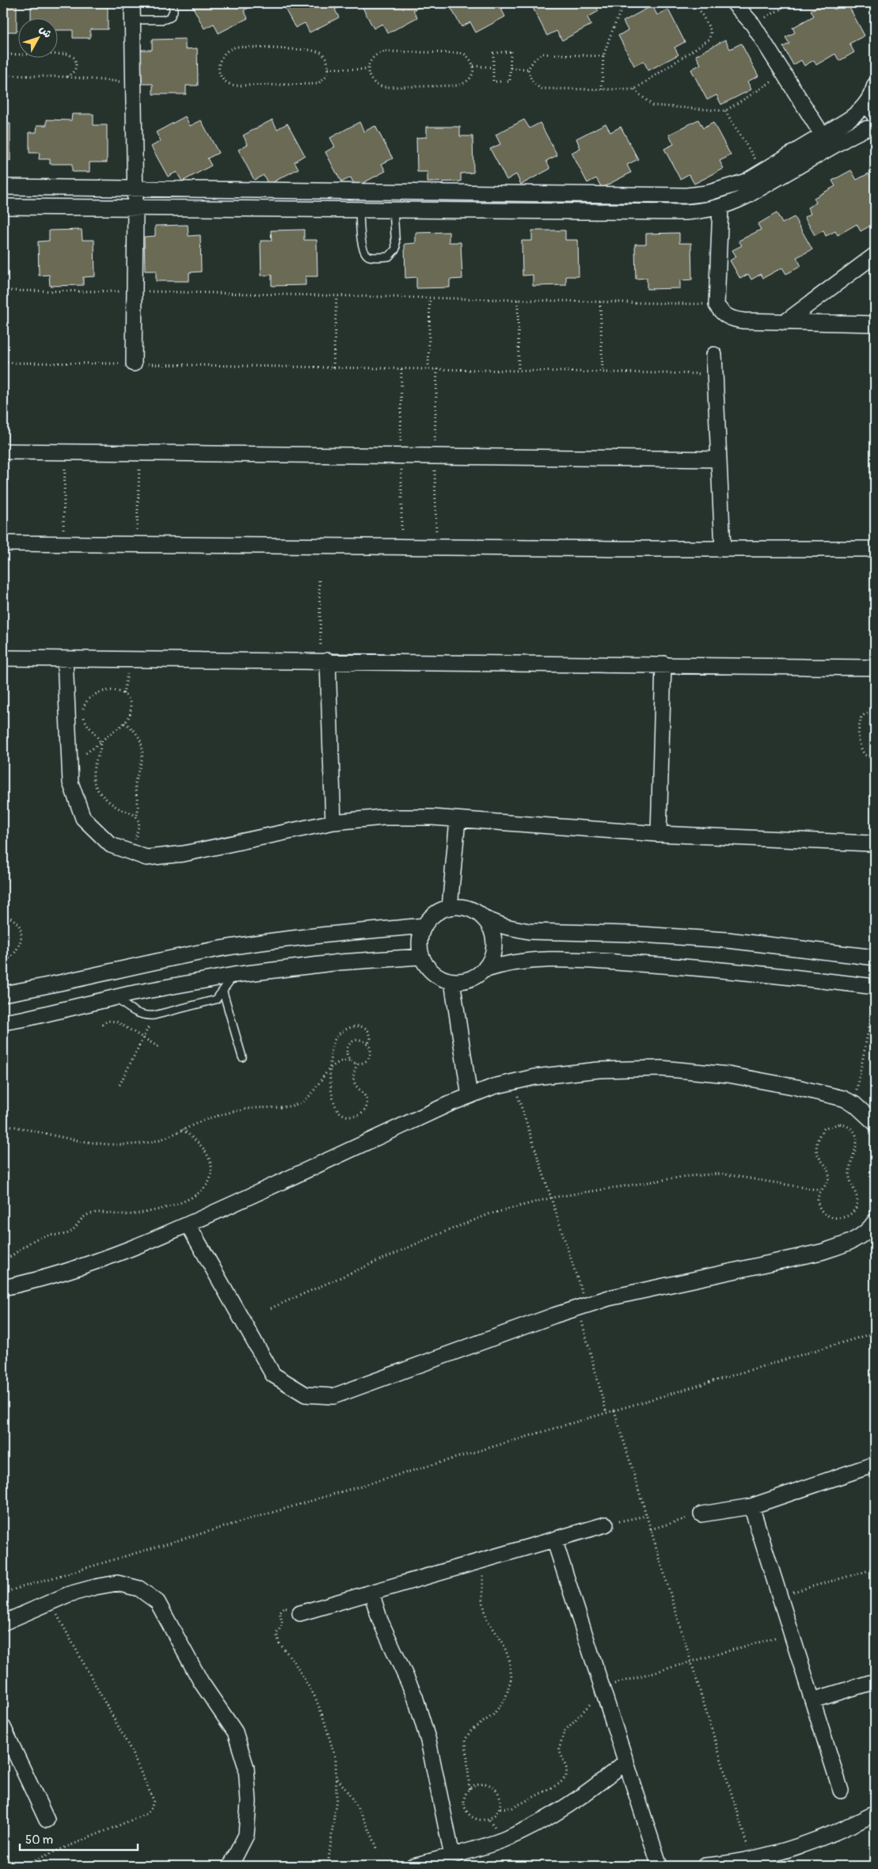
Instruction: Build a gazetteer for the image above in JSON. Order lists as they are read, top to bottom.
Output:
{
  "scale_bar": "50 m",
  "north": "top right"
}
